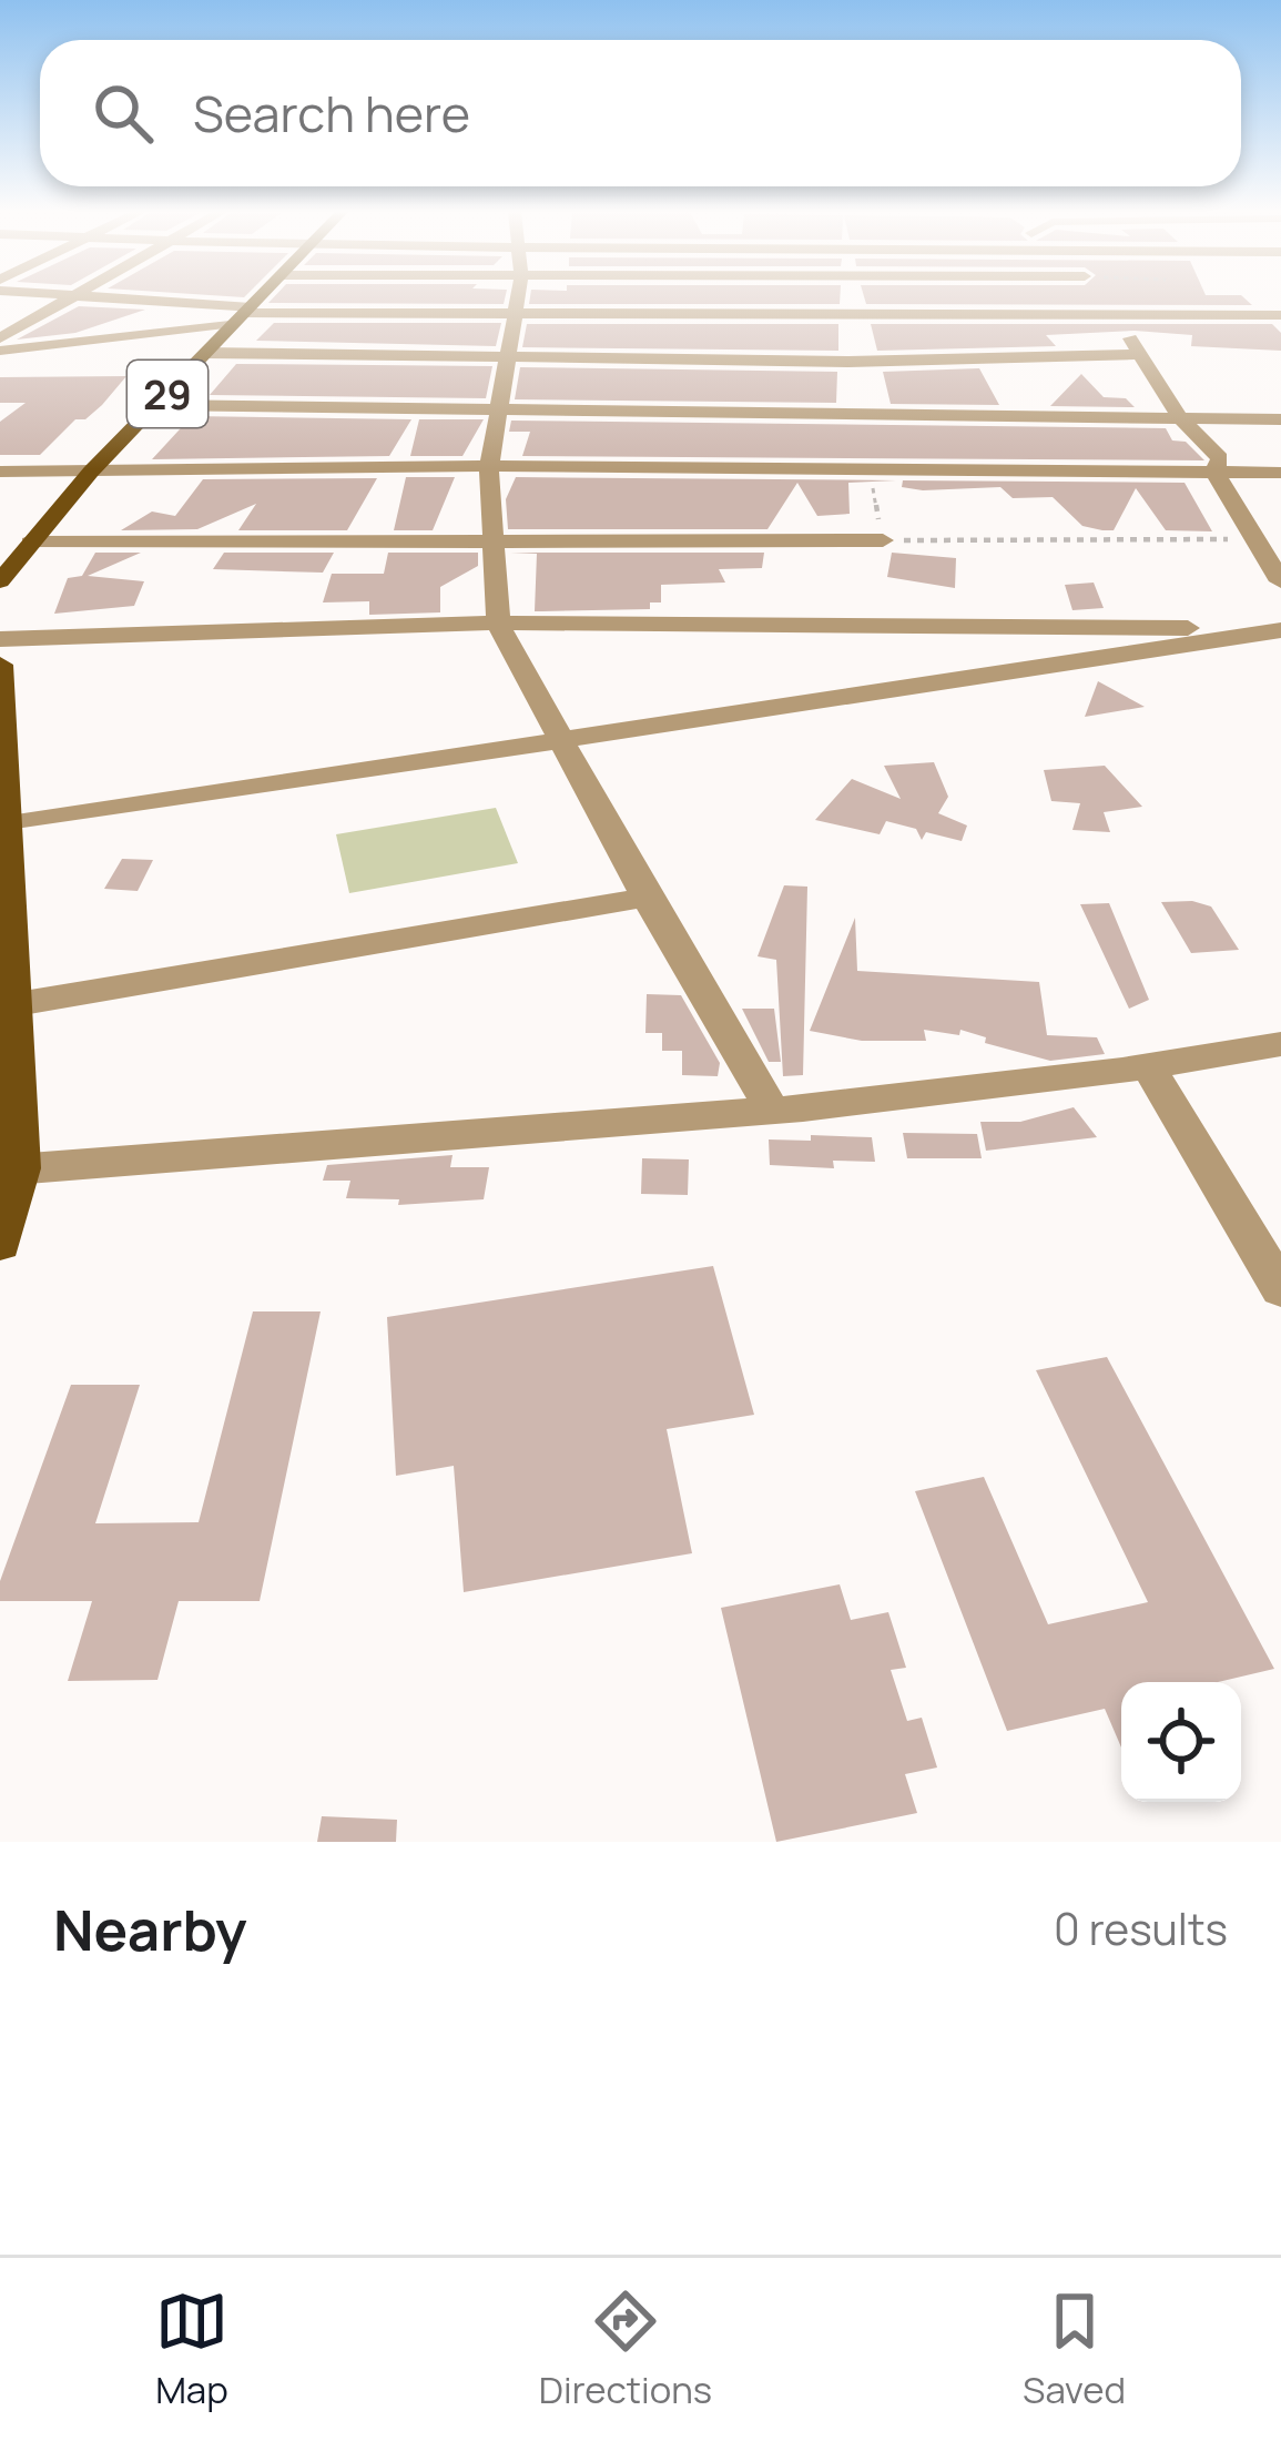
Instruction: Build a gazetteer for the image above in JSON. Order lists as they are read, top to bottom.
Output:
{
  "streets": {
    "main road": ["29"]
  },
  "page": {
    "search": "Search here",
    "heading": ["Nearby", "0 results"],
    "nav": ["Map", "Directions", "Saved"]
  }
}
